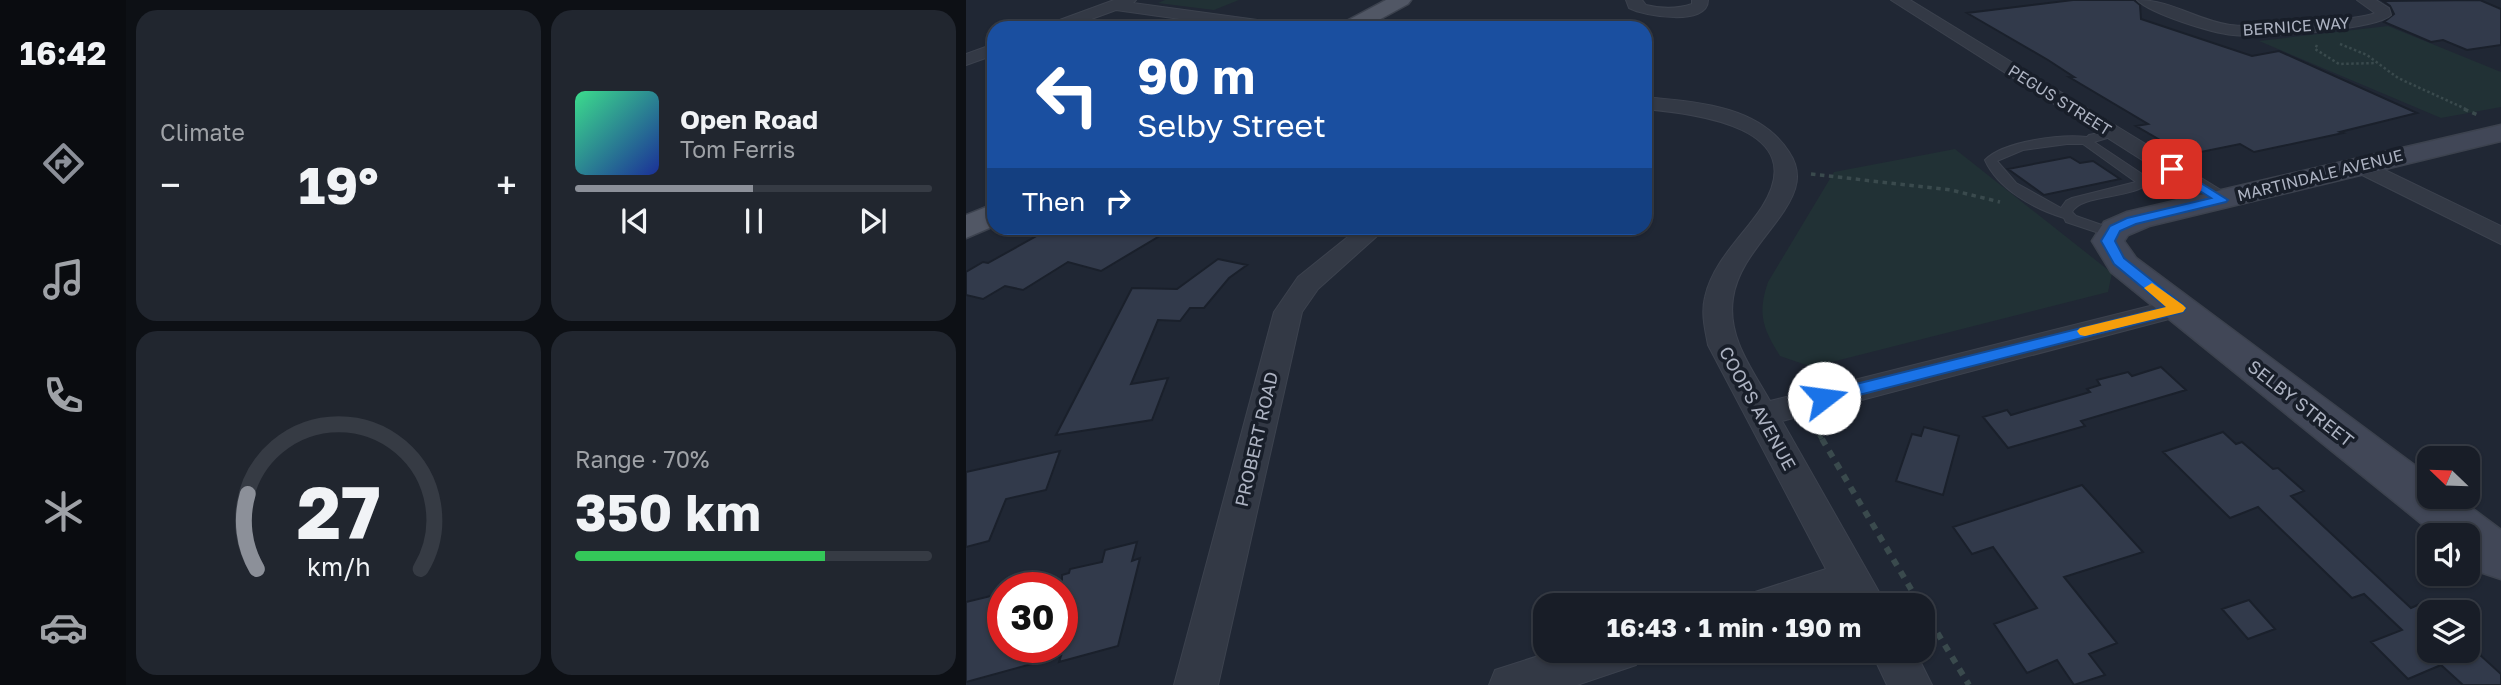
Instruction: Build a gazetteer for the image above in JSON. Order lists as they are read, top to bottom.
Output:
{
  "streets": {
    "street": [
      "BERNICE WAY",
      "PEGUS STREET",
      "MARTINDALE AVENUE",
      "SELBY STREET",
      "COOPS AVENUE",
      "PROBERT ROAD"
    ]
  },
  "crossings": [
    ["PEGUS STREET", "MARTINDALE AVENUE"],
    ["MARTINDALE AVENUE", "SELBY STREET"]
  ],
  "north": "top left",
  "page": {
    "tabs": "16:42",
    "tile": [
      "Climate",
      ["Range · 70%", "350 km"]
    ],
    "turn": ["90 m", "Selby Street"],
    "song": ["Open Road", "Tom Ferris"],
    "heat": ["−", "19°", "+"],
    "then": "Then",
    "limit": "30",
    "trip": "16:43 · 1 min · 190 m",
    "gauge": ["27", "km/h"]
  }
}
